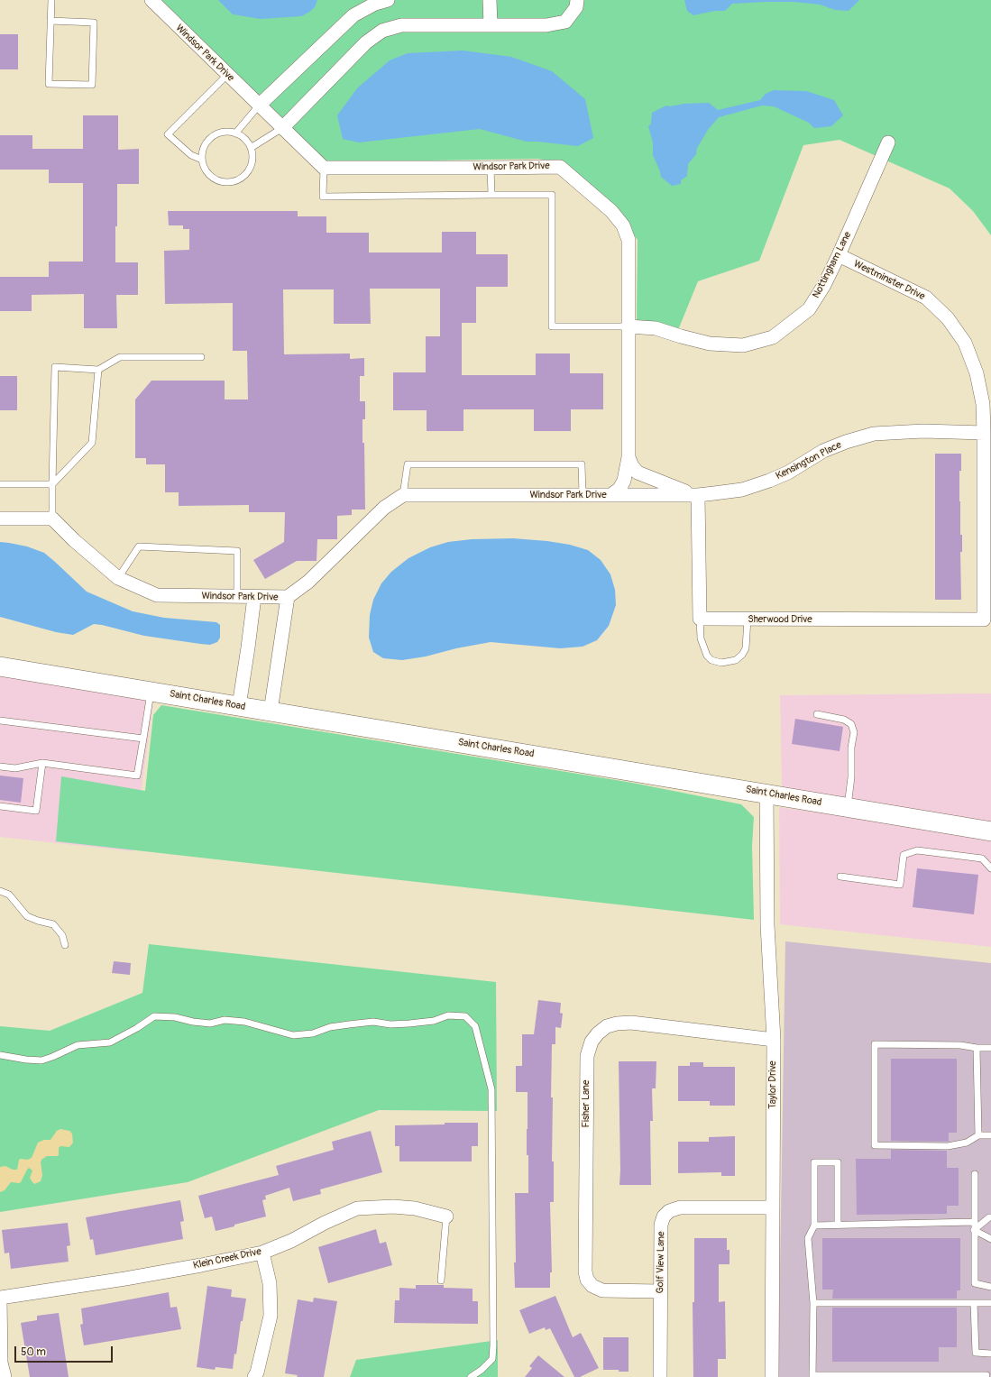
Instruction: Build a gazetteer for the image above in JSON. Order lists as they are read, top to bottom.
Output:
{
  "streets": {
    "street": [
      "Windsor Park Drive",
      "Nottingham Lane",
      "Westminster Drive",
      "Kensington Place",
      "Sherwood Drive",
      "Saint Charles Road",
      "Taylor Drive",
      "Fisher Lane",
      "Klein Creek Drive",
      "Golf View Lane"
    ]
  },
  "crossings": [
    ["Windsor Park Drive", "Nottingham Lane"],
    ["Windsor Park Drive", "Kensington Place"],
    ["Nottingham Lane", "Westminster Drive"],
    ["Westminster Drive", "Kensington Place"],
    ["Westminster Drive", "Sherwood Drive"],
    ["Saint Charles Road", "Taylor Drive"],
    ["Taylor Drive", "Fisher Lane"],
    ["Taylor Drive", "Golf View Lane"],
    ["Fisher Lane", "Golf View Lane"]
  ],
  "scale_bar": "50 m"
}
